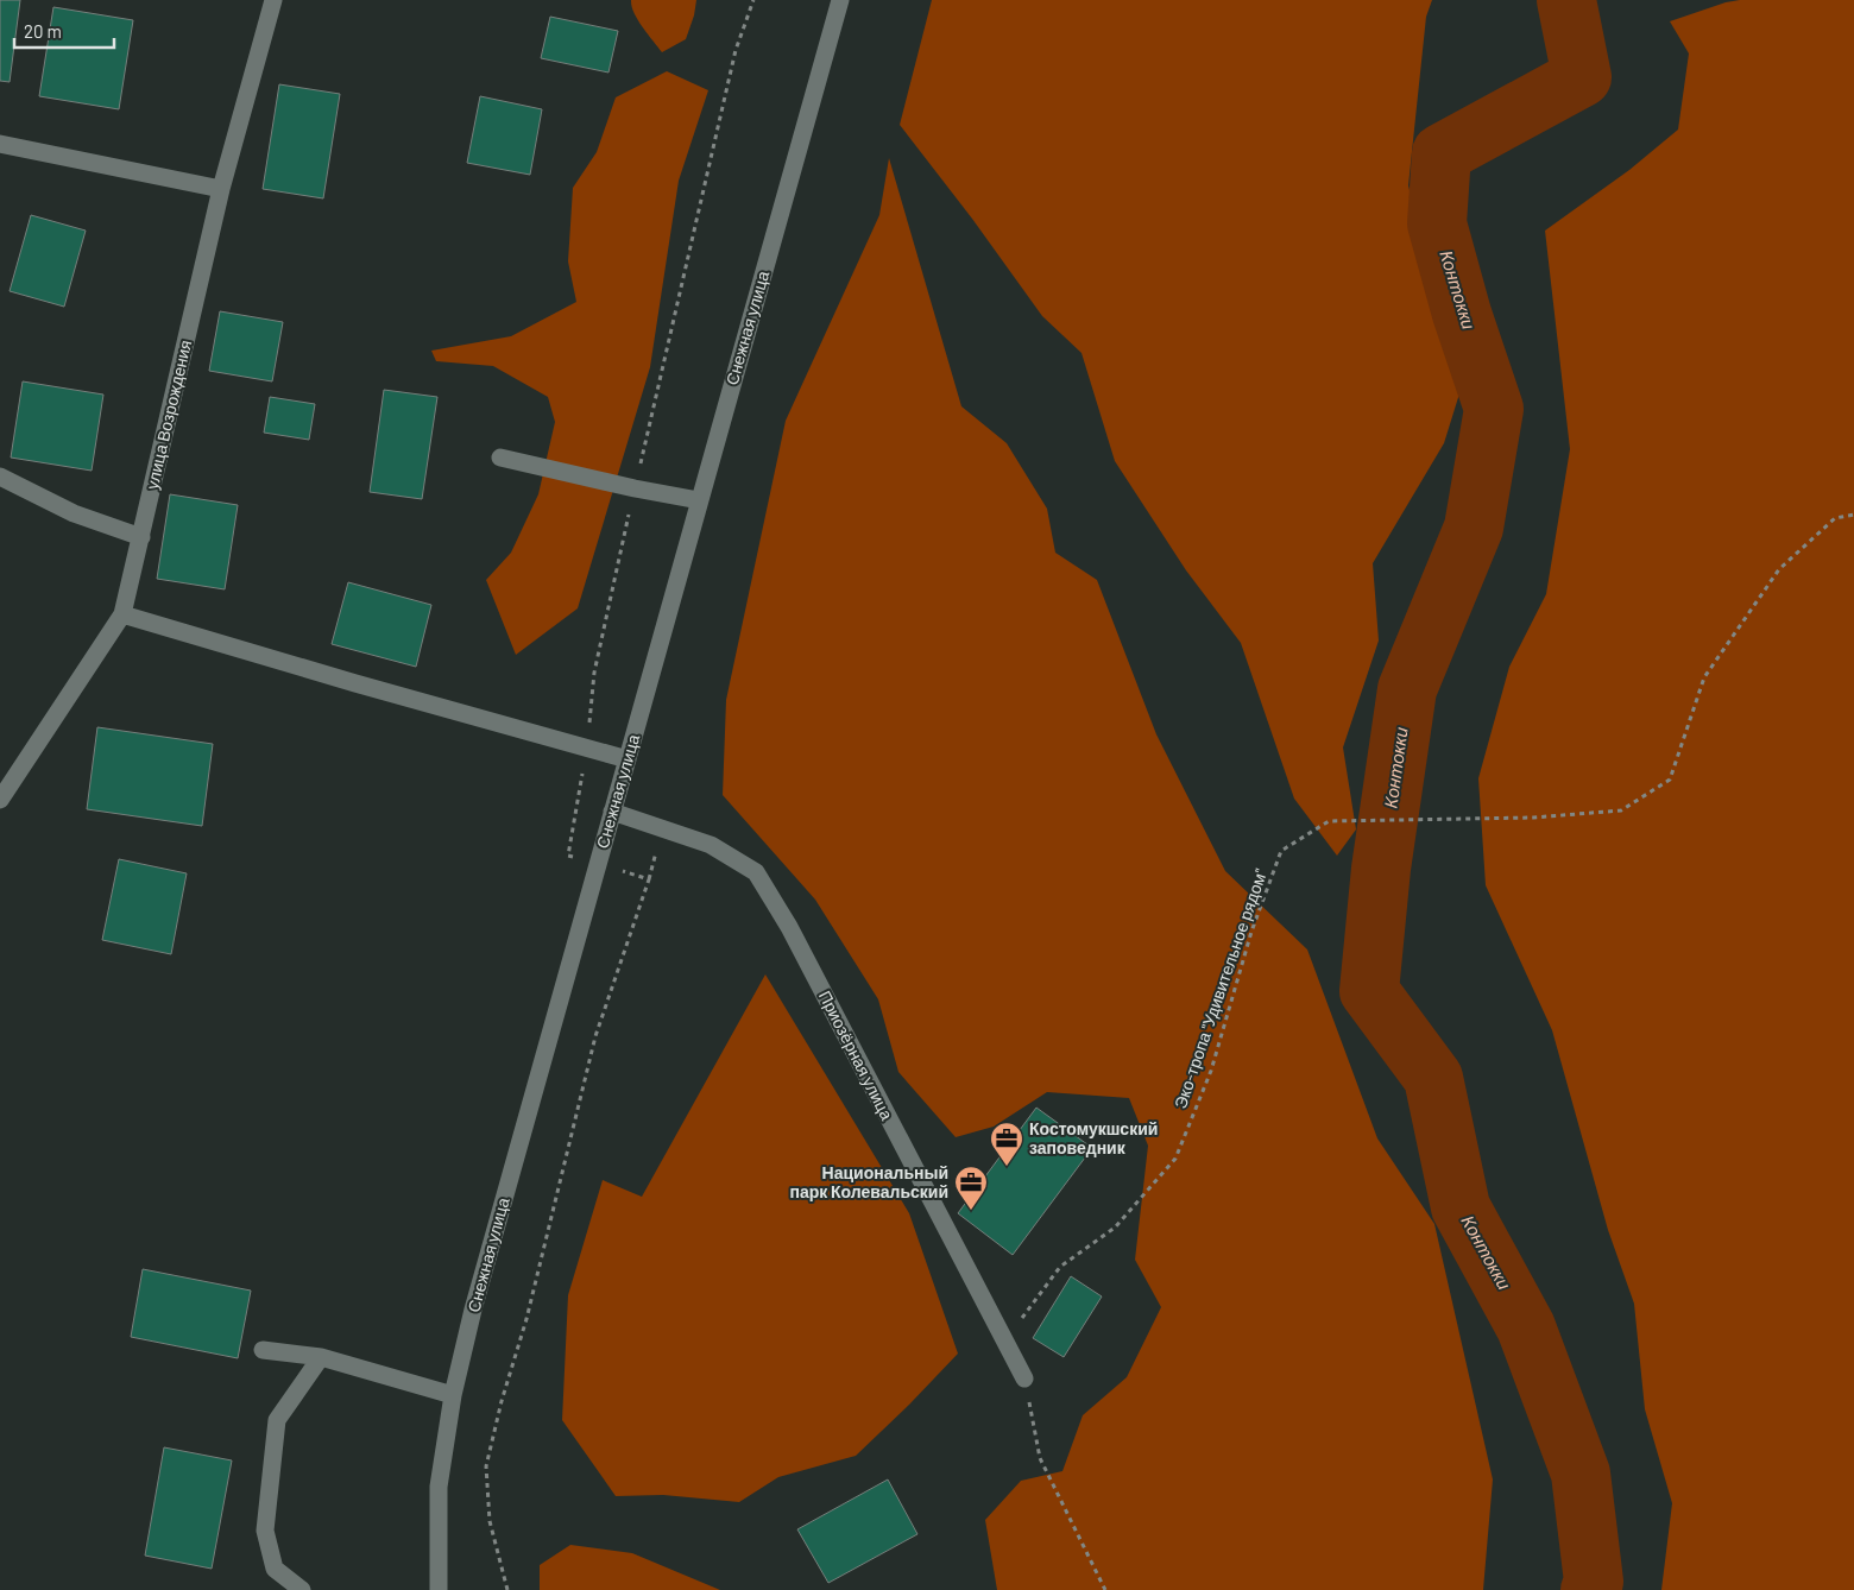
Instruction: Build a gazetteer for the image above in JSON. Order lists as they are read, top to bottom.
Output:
{
  "streets": {
    "street": ["Снежная улица", "улица Возрождения", "Приозёрная улица"],
    "path": ["Эко-тропа \"Удивительное рядом\""]
  },
  "crossings": [
    ["Снежная улица", "Приозёрная улица"],
    ["Эко-тропа \"Удивительное рядом\"", "Приозёрная улица"]
  ],
  "water": ["Контокки"],
  "places": {
    "office": ["Костомукшский заповедник", "Национальный парк Колевальский"]
  },
  "scale_bar": "20 m"
}
